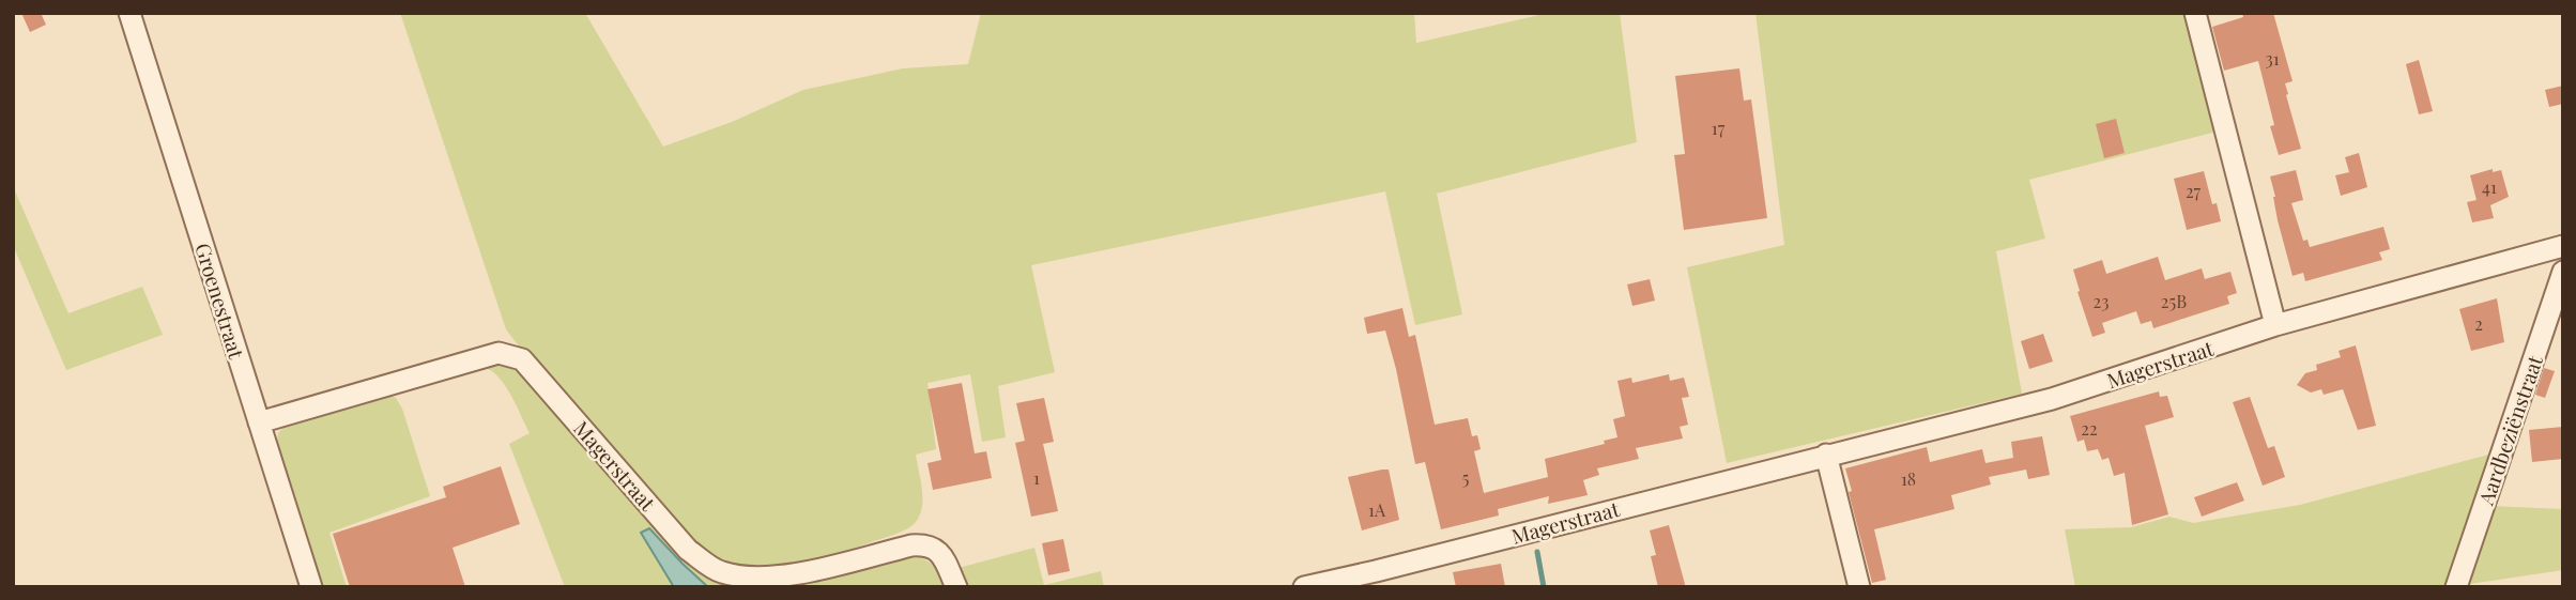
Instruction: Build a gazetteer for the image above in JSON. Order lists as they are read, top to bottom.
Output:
{
  "streets": {
    "street": ["Groenestraat", "Magerstraat", "Aardbeziënstraat"]
  },
  "crossings": [
    ["Groenestraat", "Magerstraat"]
  ],
  "house_numbers": [
    "31",
    "17",
    "41",
    "27",
    "23",
    "25B",
    "2",
    "22",
    "1",
    "5",
    "18",
    "1A"
  ]
}
